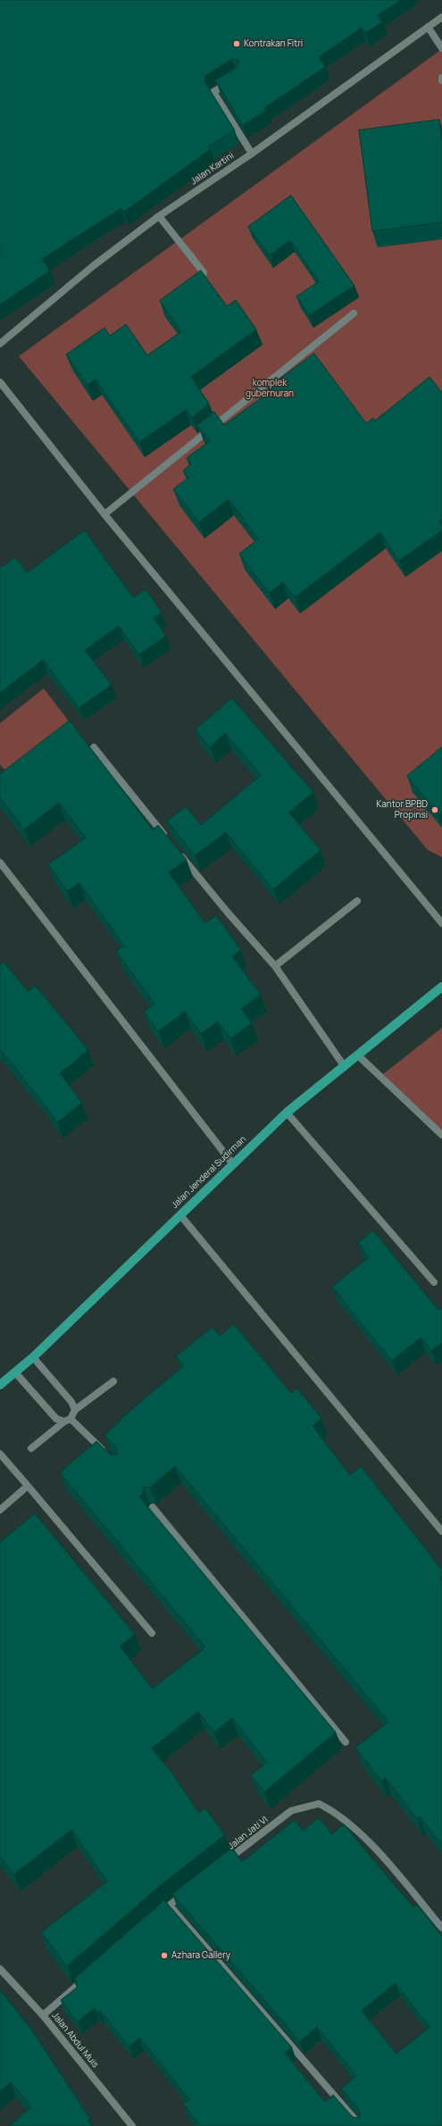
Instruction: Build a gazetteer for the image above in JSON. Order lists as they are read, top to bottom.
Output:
{
  "streets": {
    "main road": ["Jalan Jenderal Sudirman"],
    "street": ["Jalan Kartini", "Jalan Jati VI", "Jalan Abdul Muis"]
  },
  "parks": ["komplek gubernuran"],
  "places": ["Kontrakan Fitri", "Kantor BPBD Propinsi", "Azhara Gallery"]
}
